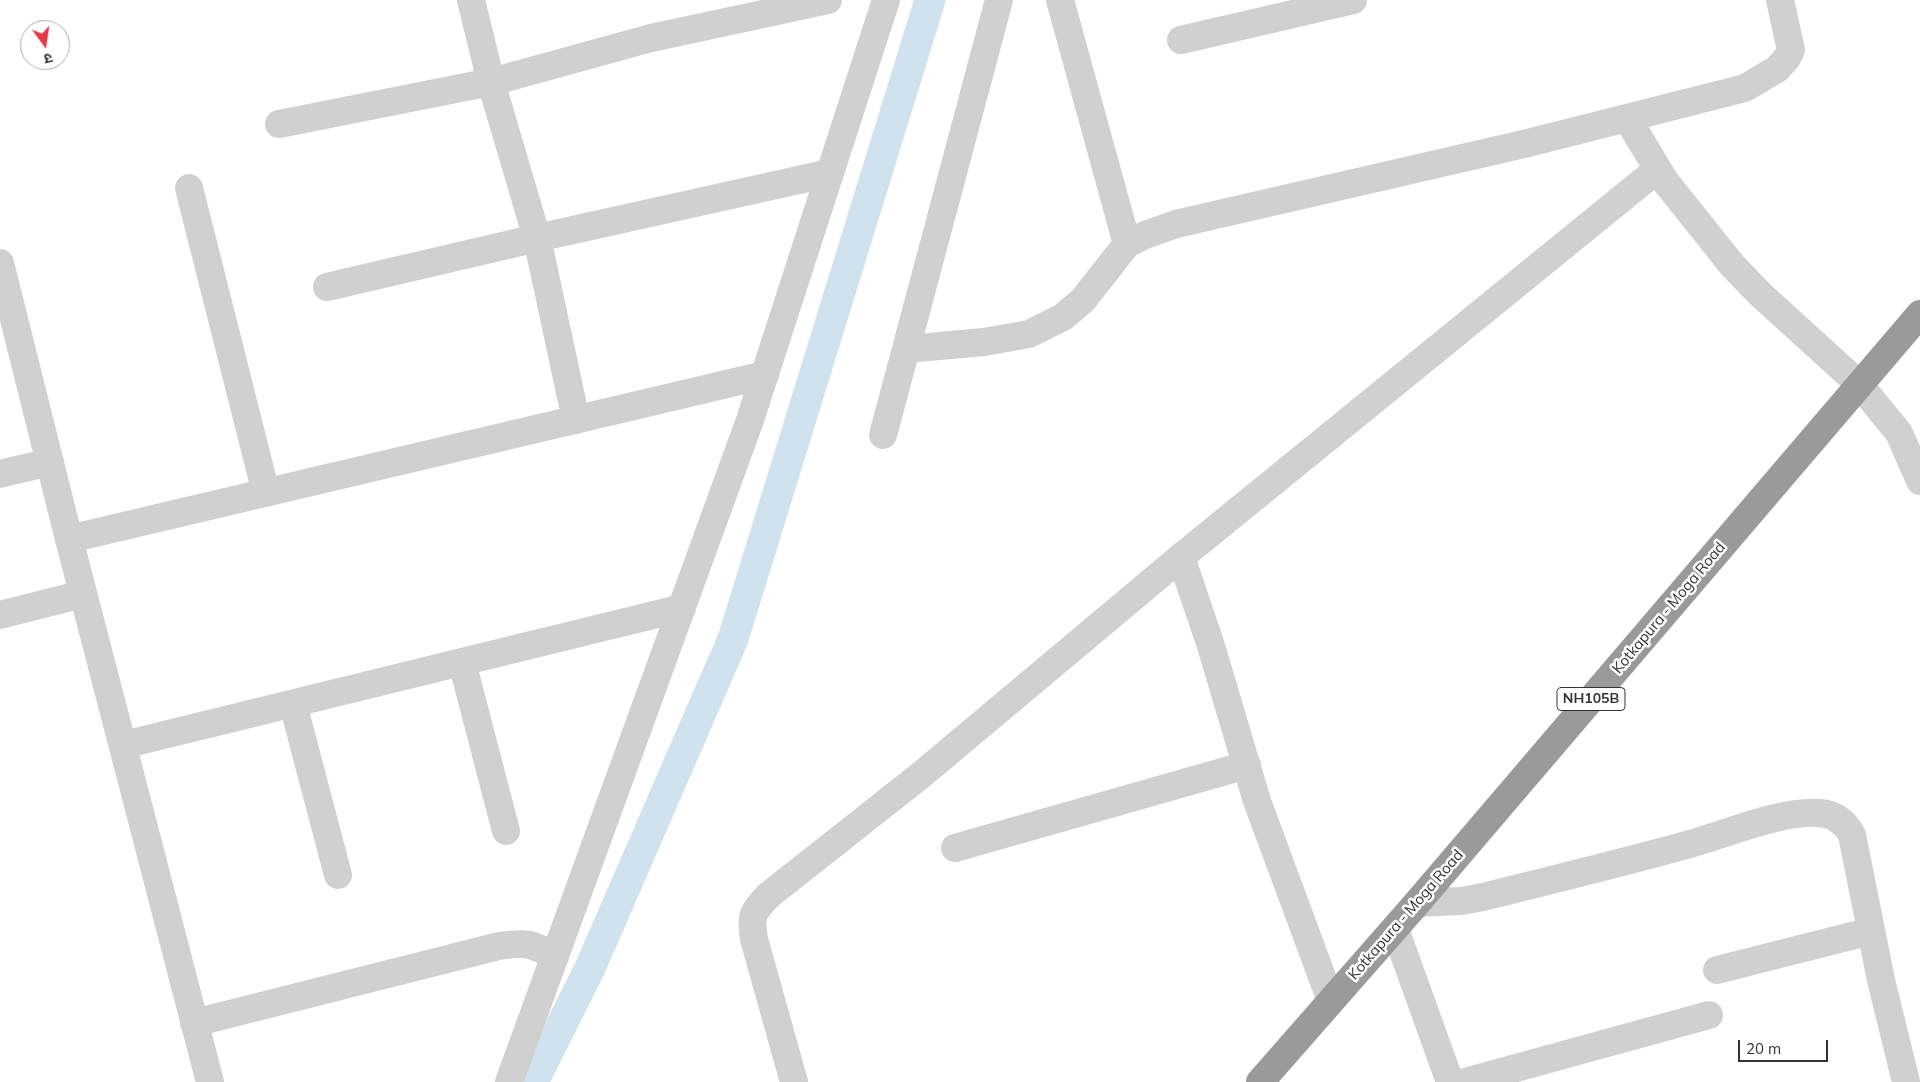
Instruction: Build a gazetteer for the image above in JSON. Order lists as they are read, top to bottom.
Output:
{
  "streets": {
    "highway": ["Kotkapura - Moga Road", "NH105B"]
  },
  "scale_bar": "20 m",
  "north": "bottom"
}
